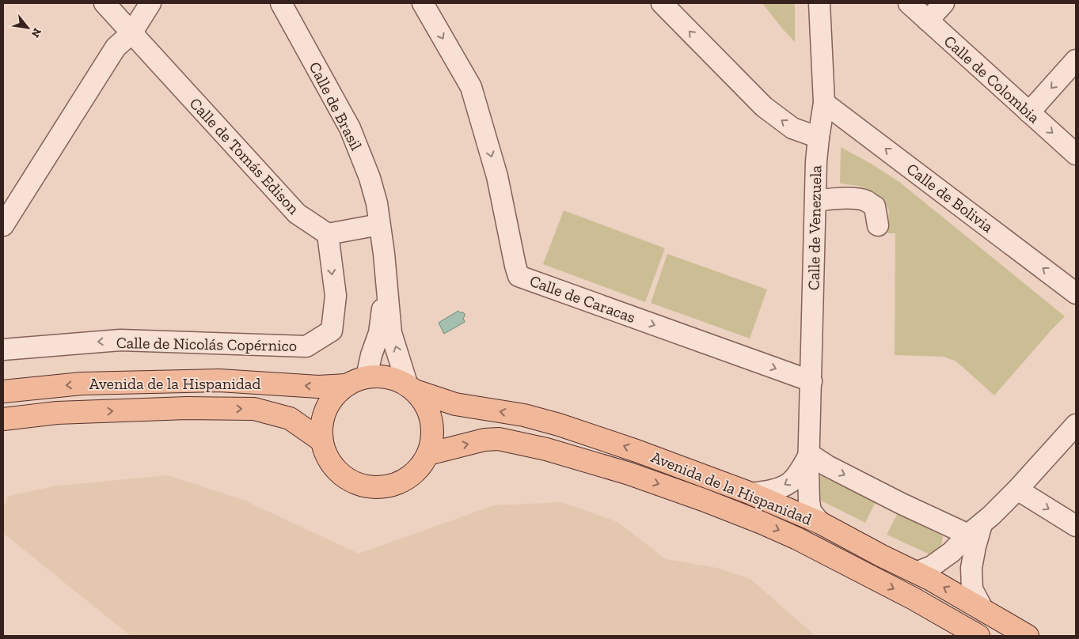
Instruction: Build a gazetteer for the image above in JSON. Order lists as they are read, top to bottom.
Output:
{
  "streets": {
    "main road": ["Avenida de la Hispanidad"],
    "street": [
      "Calle de Colombia",
      "Calle de Brasil",
      "Calle de Tomás Edison",
      "Calle de Bolivia",
      "Calle de Venezuela",
      "Calle de Caracas",
      "Calle de Nicolás Copérnico"
    ]
  },
  "crossings": [
    ["Calle de Brasil", "Avenida de la Hispanidad"],
    ["Calle de Tomás Edison", "Calle de Nicolás Copérnico"],
    ["Calle de Bolivia", "Calle de Venezuela"],
    ["Calle de Venezuela", "Calle de Caracas"],
    ["Calle de Venezuela", "Avenida de la Hispanidad"]
  ],
  "one_way": ["Calle de Bolivia", "Calle de Caracas"],
  "north": "bottom right"
}
